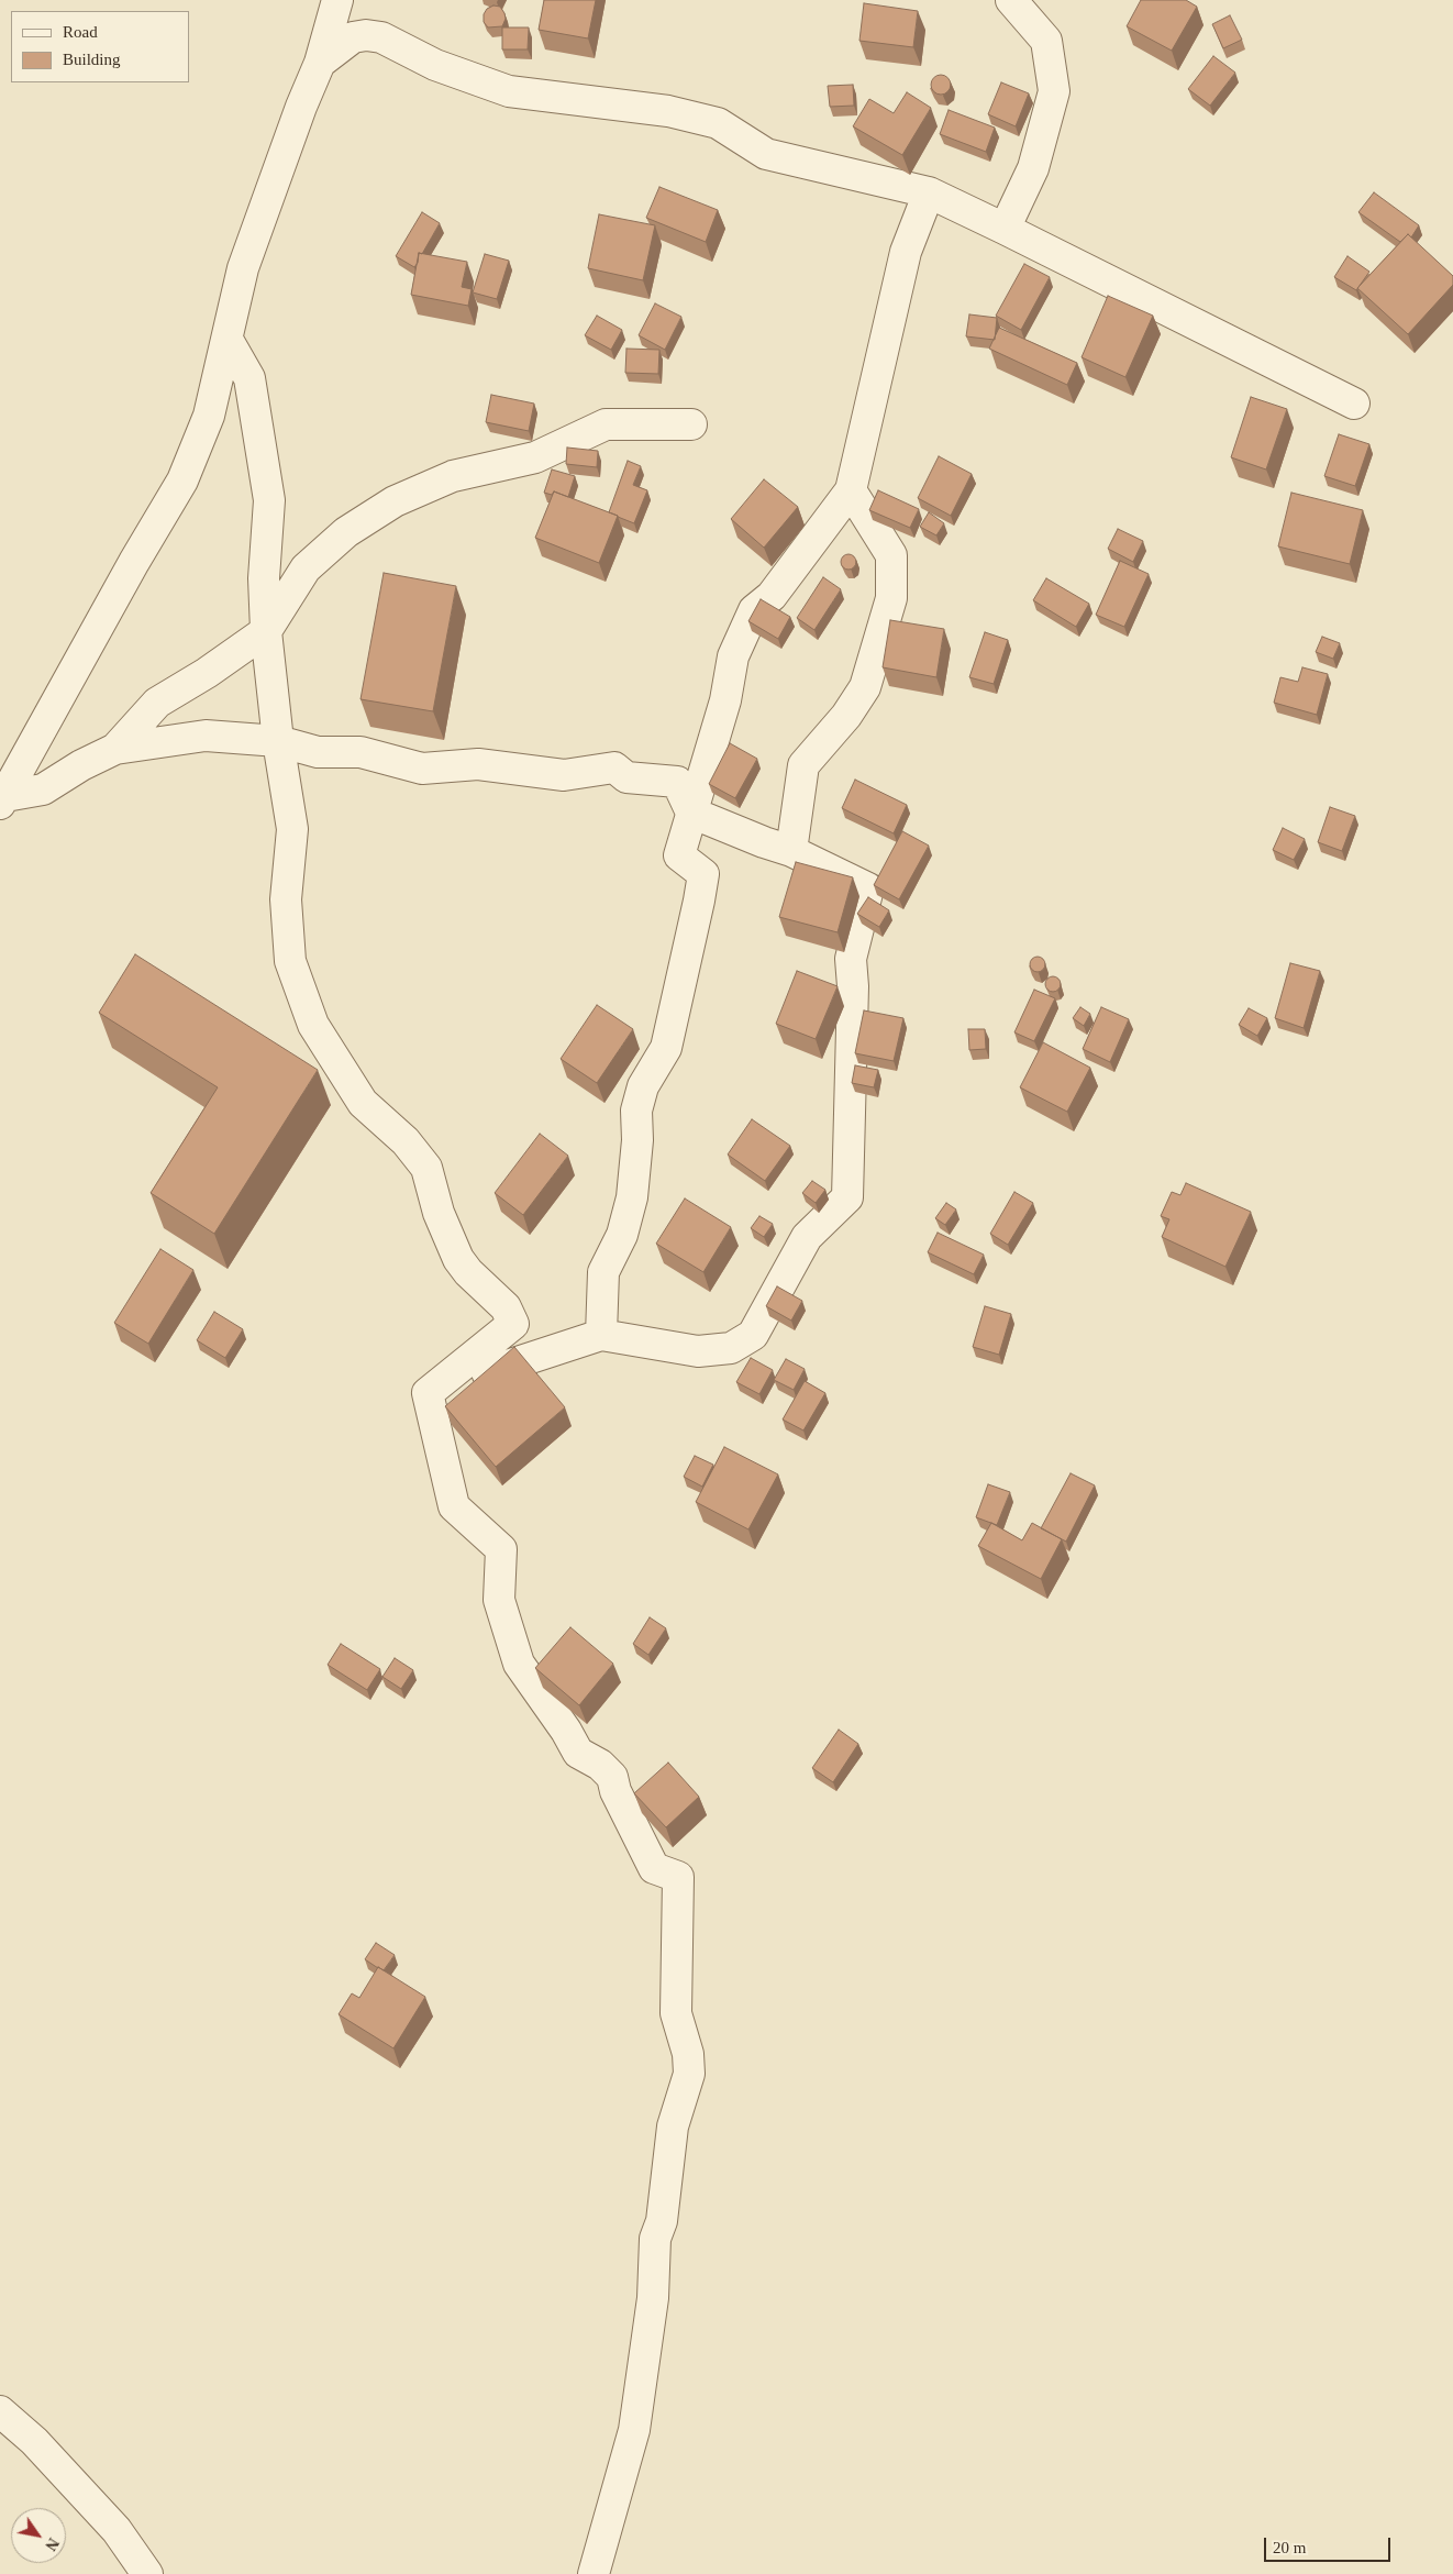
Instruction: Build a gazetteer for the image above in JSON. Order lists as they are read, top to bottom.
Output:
{
  "legend": ["Road", "Building"],
  "scale_bar": "20 m",
  "north": "bottom right"
}
